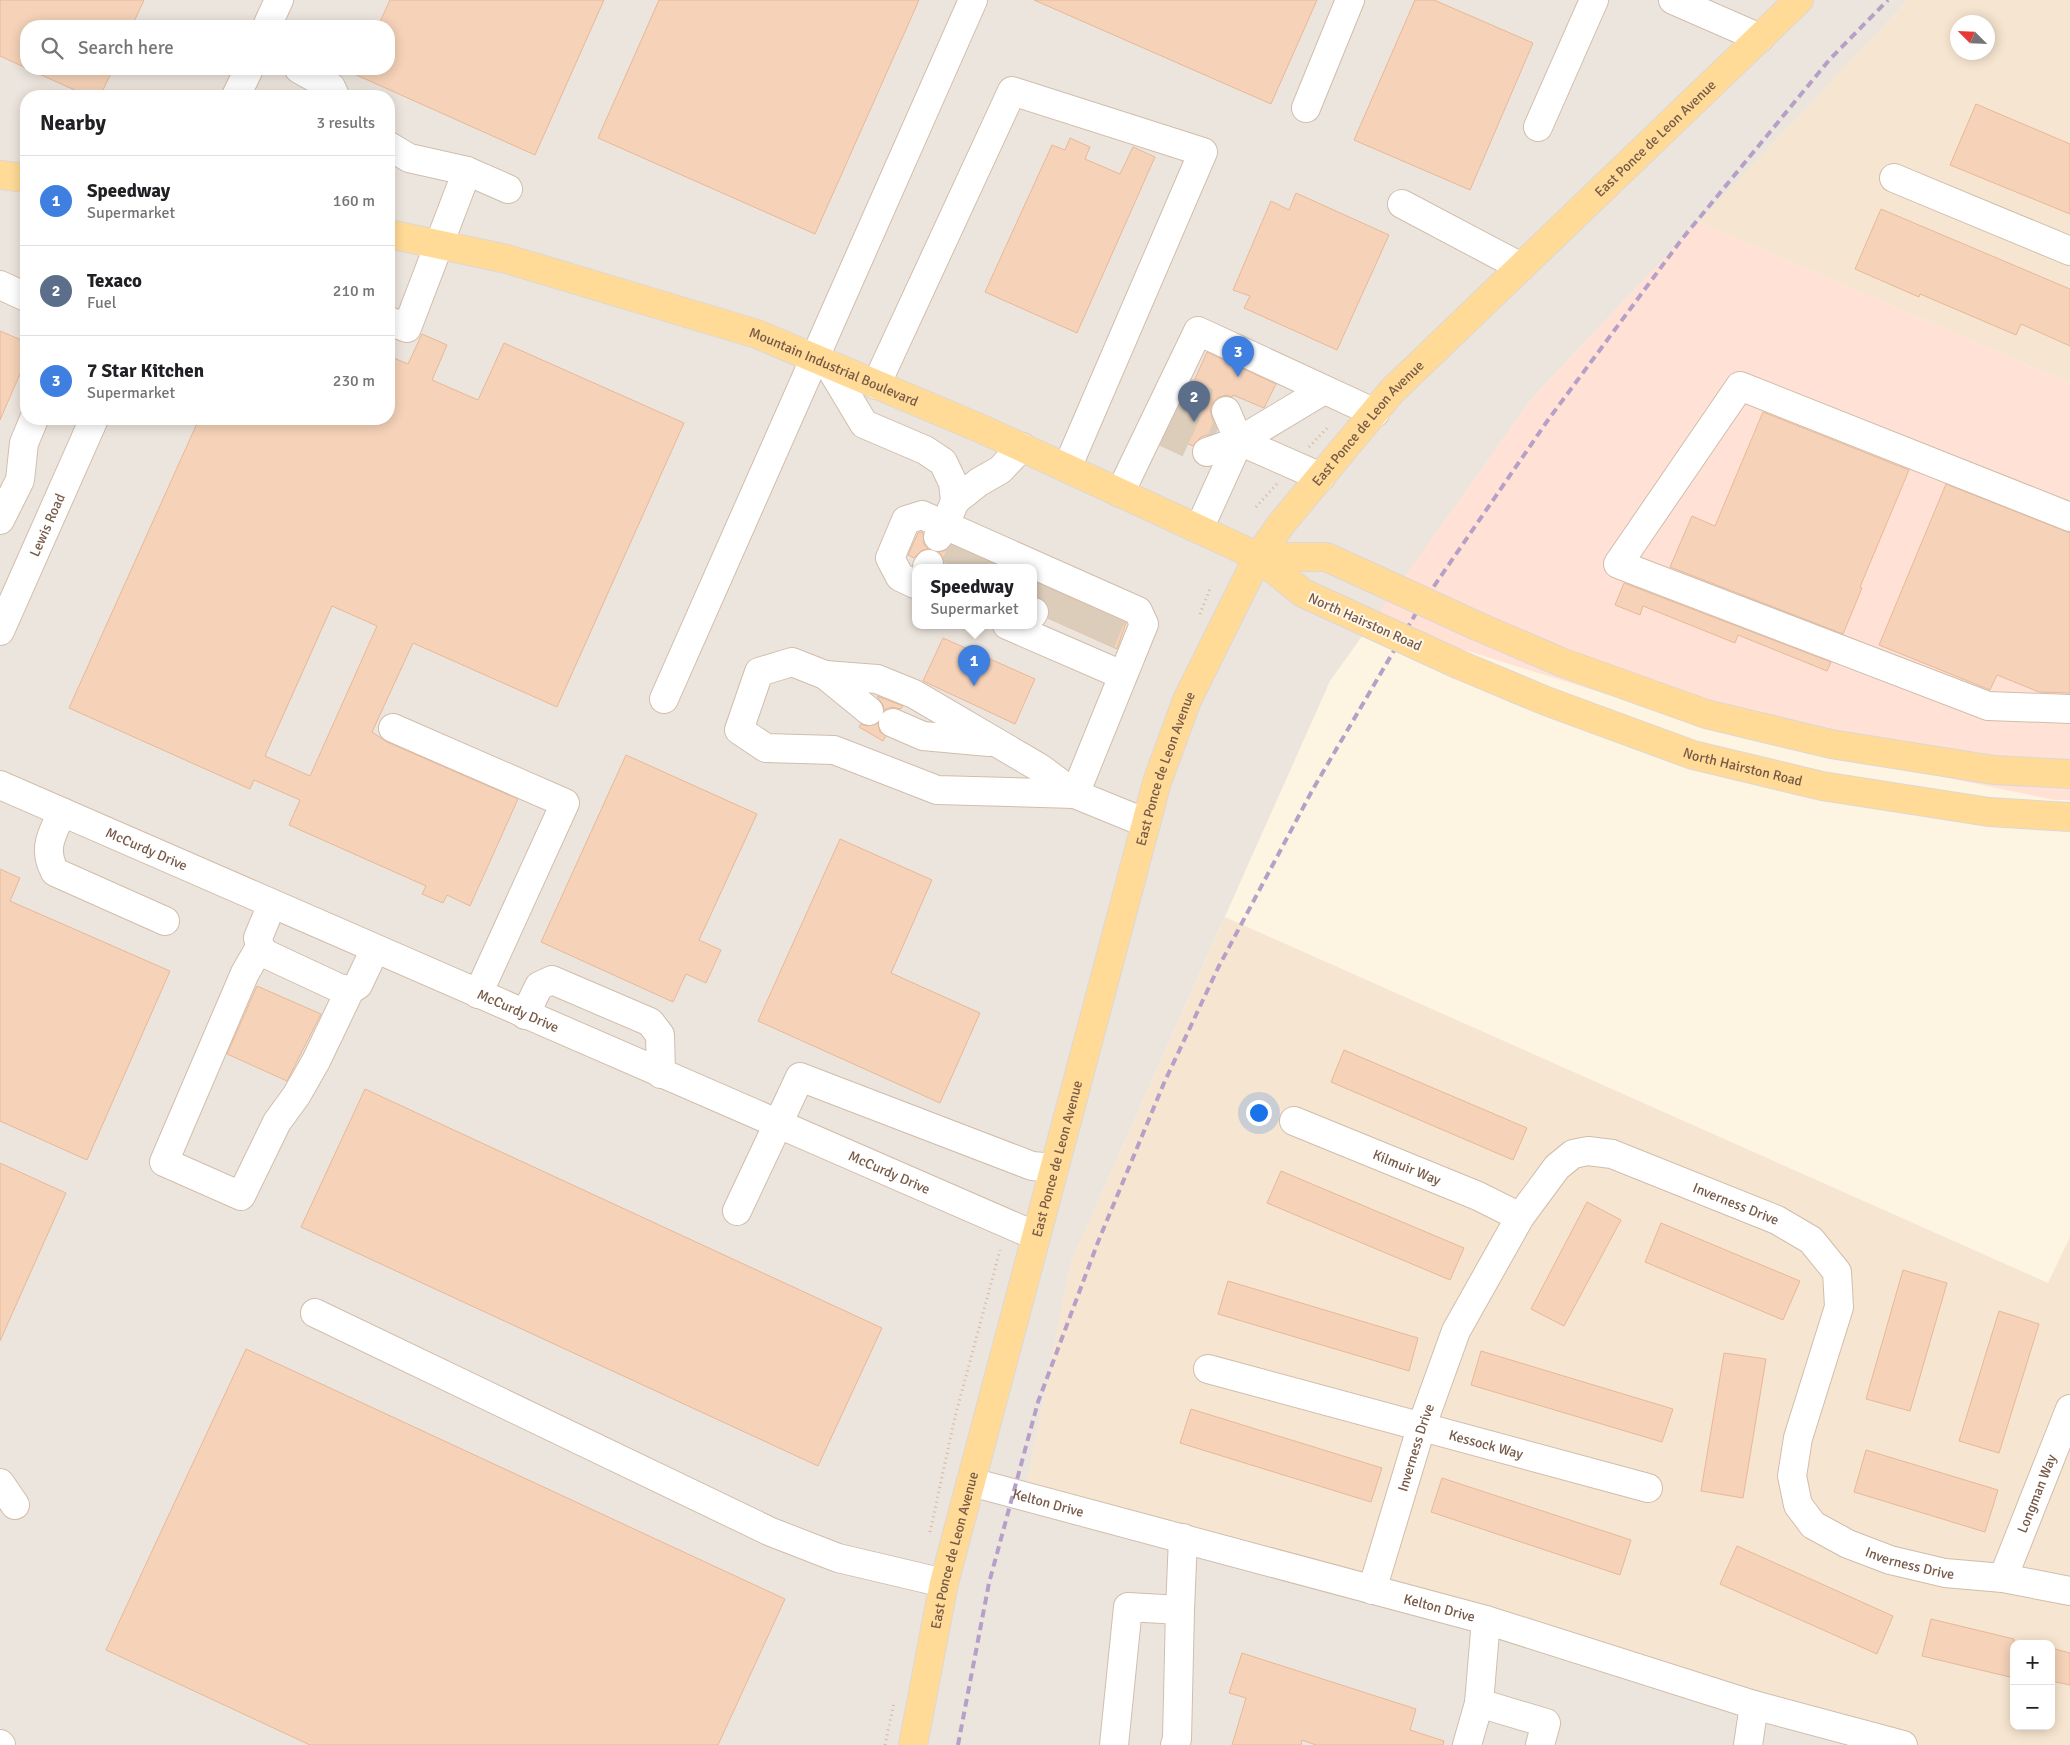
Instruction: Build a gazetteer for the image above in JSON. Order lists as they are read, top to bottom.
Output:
{
  "streets": {
    "main road": ["East Ponce de Leon Avenue", "Mountain Industrial Boulevard", "North Hairston Road"],
    "street": [
      "Lewis Road",
      "McCurdy Drive",
      "Kilmuir Way",
      "Inverness Drive",
      "Kessock Way",
      "Longman Way",
      "Kelton Drive"
    ]
  },
  "crossings": [
    ["East Ponce de Leon Avenue", "Mountain Industrial Boulevard"],
    ["East Ponce de Leon Avenue", "North Hairston Road"],
    ["East Ponce de Leon Avenue", "McCurdy Drive"],
    ["East Ponce de Leon Avenue", "Kelton Drive"],
    ["Mountain Industrial Boulevard", "North Hairston Road"],
    ["Kilmuir Way", "Inverness Drive"],
    ["Inverness Drive", "Kessock Way"],
    ["Inverness Drive", "Longman Way"],
    ["Inverness Drive", "Kelton Drive"]
  ],
  "north": "top left",
  "page": {
    "search": "Search here",
    "heading": ["Nearby", "3 results"],
    "list": [
      {
        "mark": "1",
        "name": "Speedway",
        "note": "Supermarket",
        "value": "160 m"
      },
      {
        "mark": "2",
        "name": "Texaco",
        "note": "Fuel",
        "value": "210 m"
      },
      {
        "mark": "3",
        "name": "7 Star Kitchen",
        "note": "Supermarket",
        "value": "230 m"
      }
    ],
    "pins": ["3", "2", "1"],
    "popup": ["Speedway", "Supermarket"],
    "map_buttons": ["+", "−"]
  }
}
